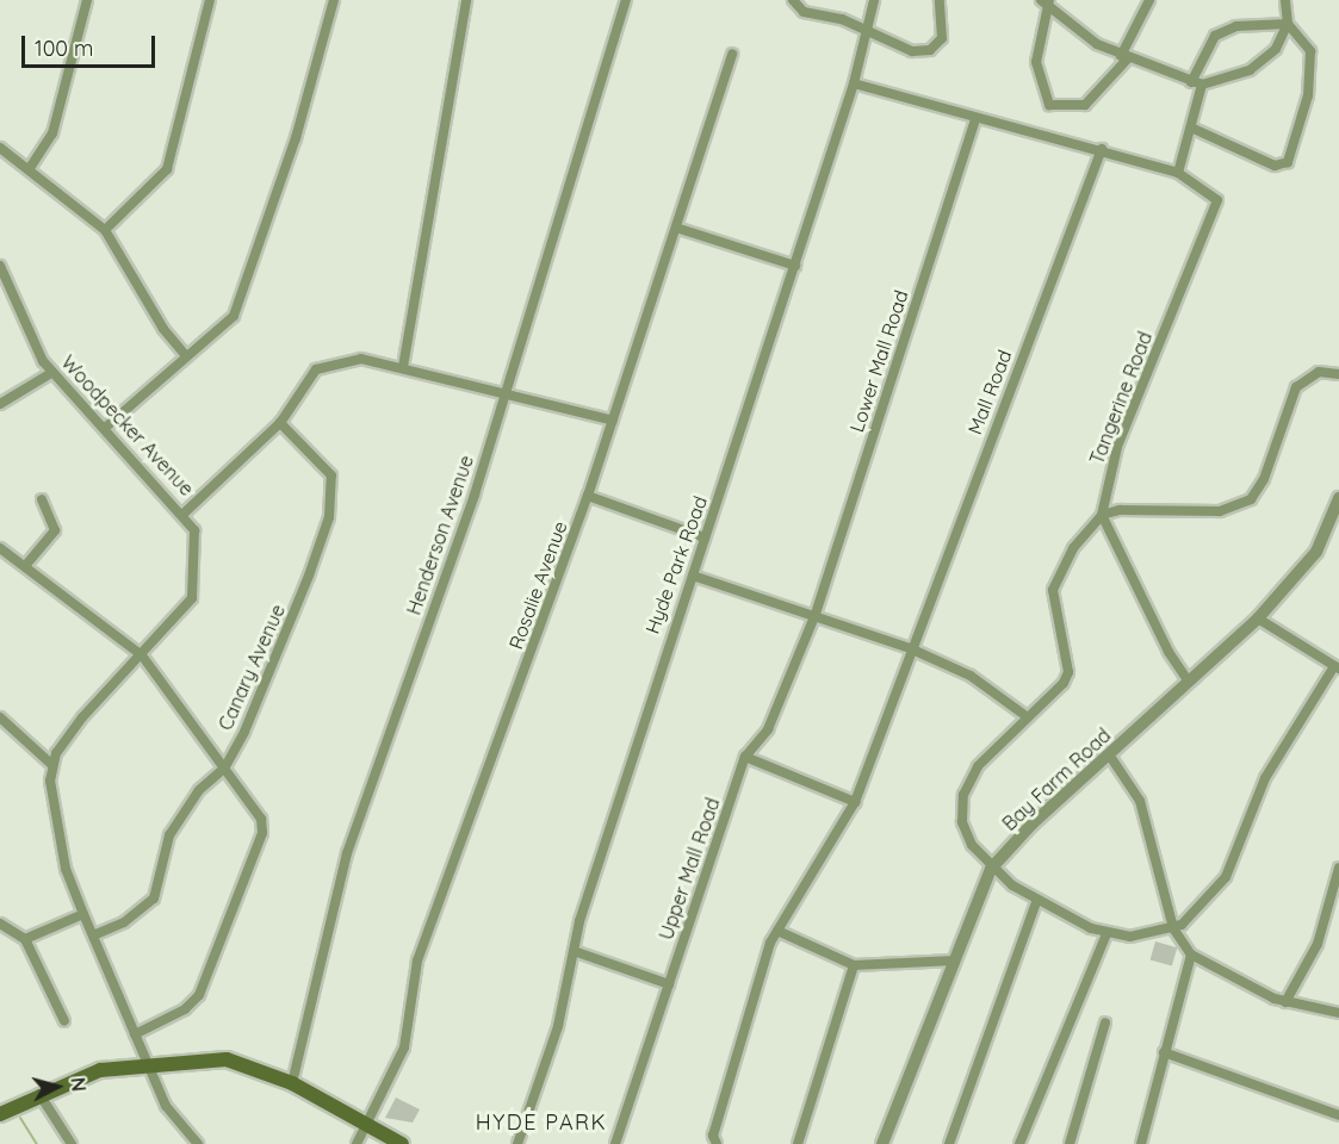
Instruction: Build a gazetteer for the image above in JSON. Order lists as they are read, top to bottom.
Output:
{
  "streets": {
    "street": [
      "Lower Mall Road",
      "Mall Road",
      "Tangerine Road",
      "Woodpecker Avenue",
      "Henderson Avenue",
      "Hyde Park Road",
      "Rosalie Avenue",
      "Canary Avenue",
      "Bay Farm Road",
      "Upper Mall Road"
    ]
  },
  "crossings": [
    ["Lower Mall Road", "Upper Mall Road"]
  ],
  "districts": ["HYDE PARK"],
  "scale_bar": "100 m",
  "north": "right"
}
